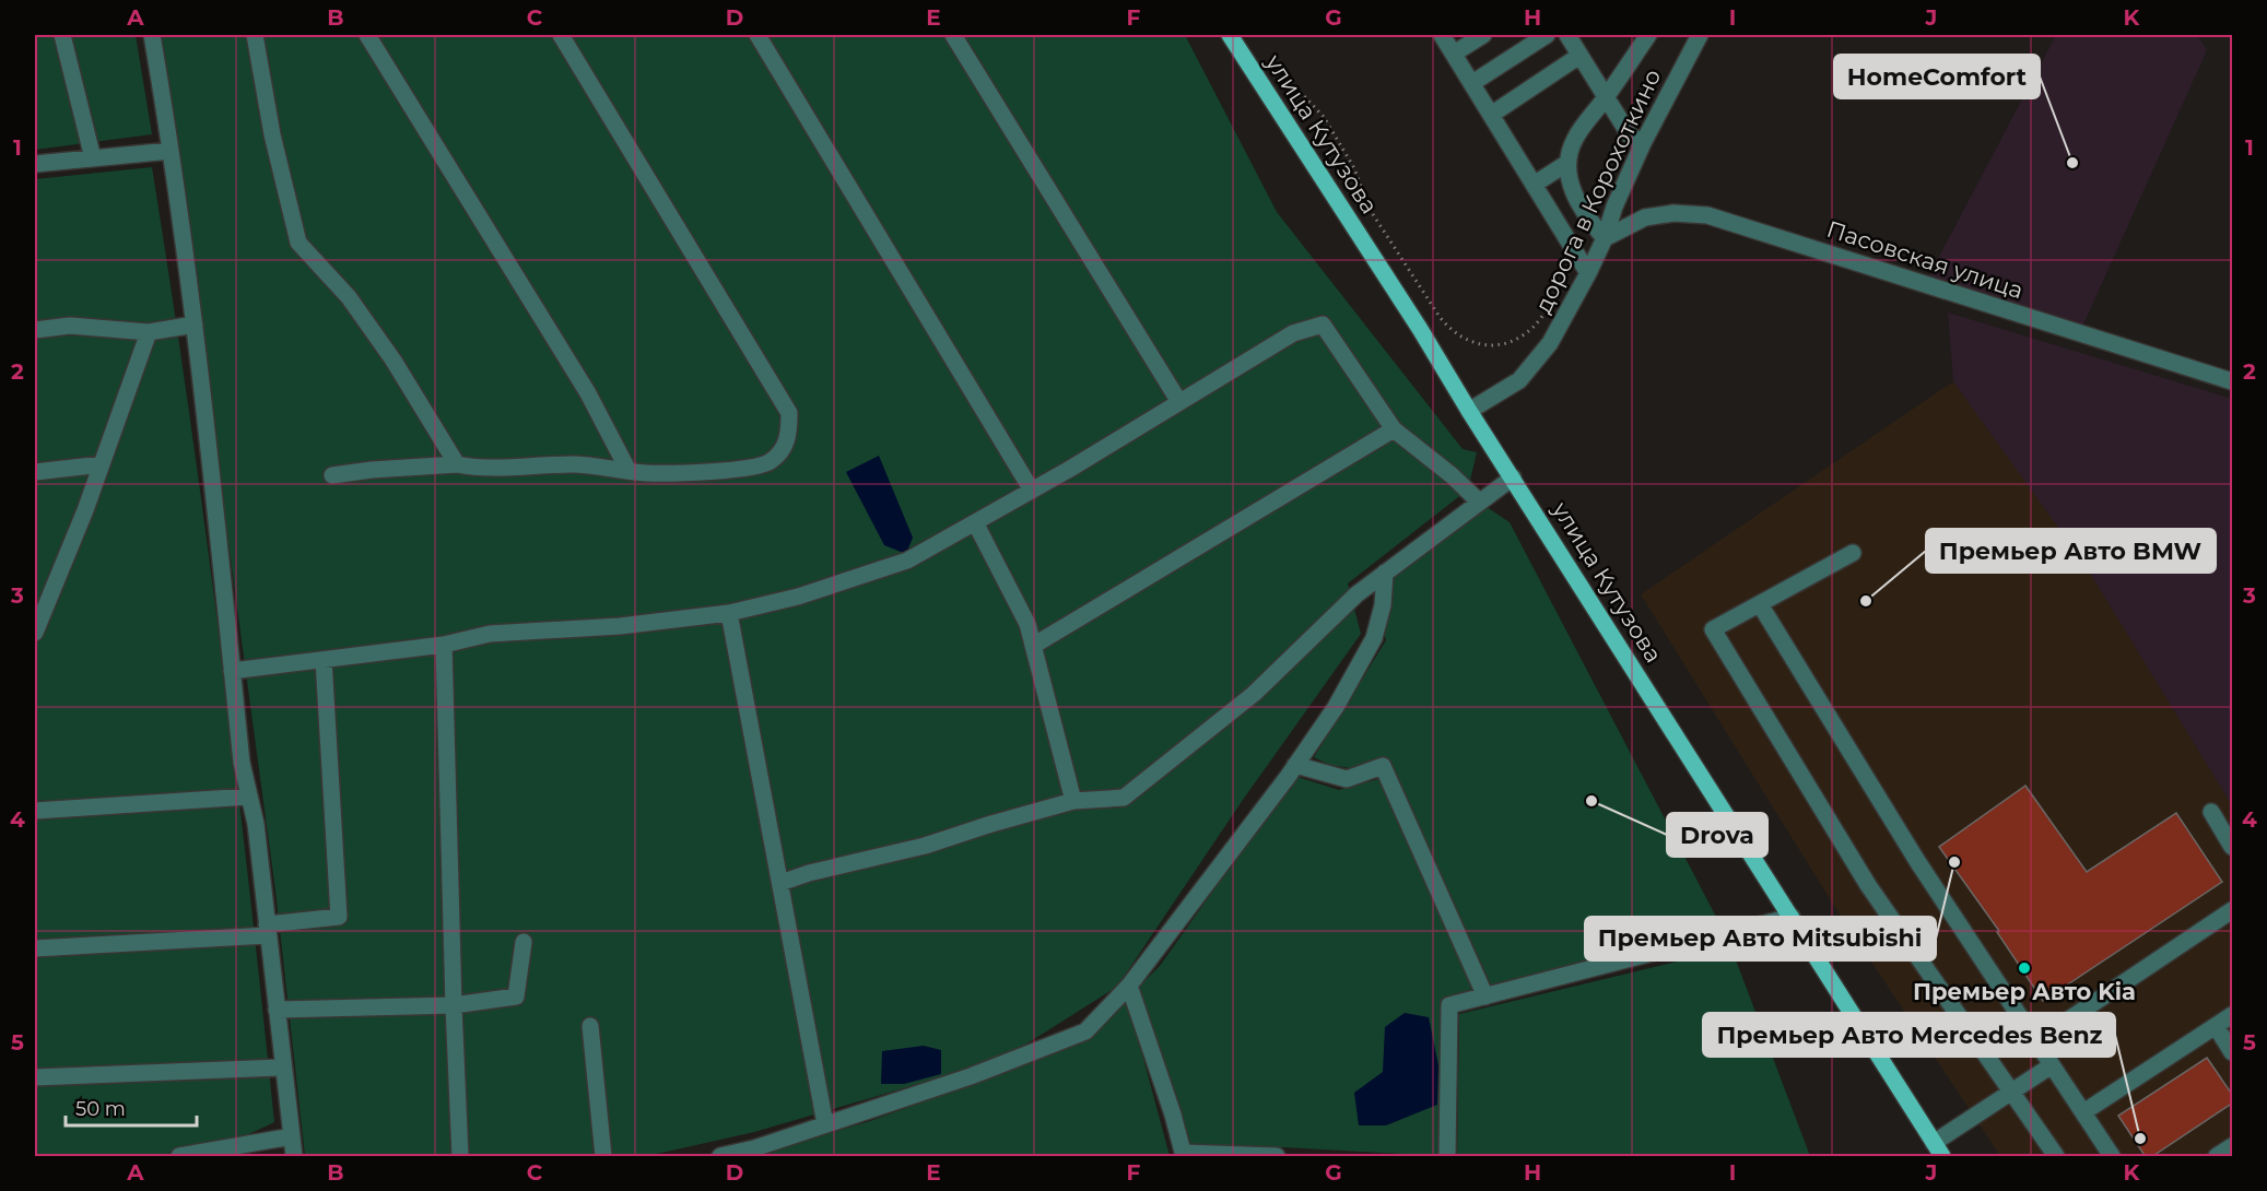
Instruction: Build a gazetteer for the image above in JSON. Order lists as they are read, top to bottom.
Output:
{
  "streets": {
    "main road": ["улица Кутузова"],
    "street": ["дорога в Корохоткино", "Пасовская улица"]
  },
  "crossings": [
    ["улица Кутузова", "дорога в Корохоткино"],
    ["дорога в Корохоткино", "Пасовская улица"]
  ],
  "places": [
    "HomeComfort",
    "Премьер Авто BMW",
    "Drova",
    "Премьер Авто Mitsubishi",
    "Премьер Авто Kia",
    "Премьер Авто Mercedes Benz"
  ],
  "scale_bar": "50 m",
  "grid": {
    "columns": [
      "A",
      "B",
      "C",
      "D",
      "E",
      "F",
      "G",
      "H",
      "I",
      "J",
      "K"
    ],
    "rows": [
      "1",
      "2",
      "3",
      "4",
      "5"
    ]
  }
}
